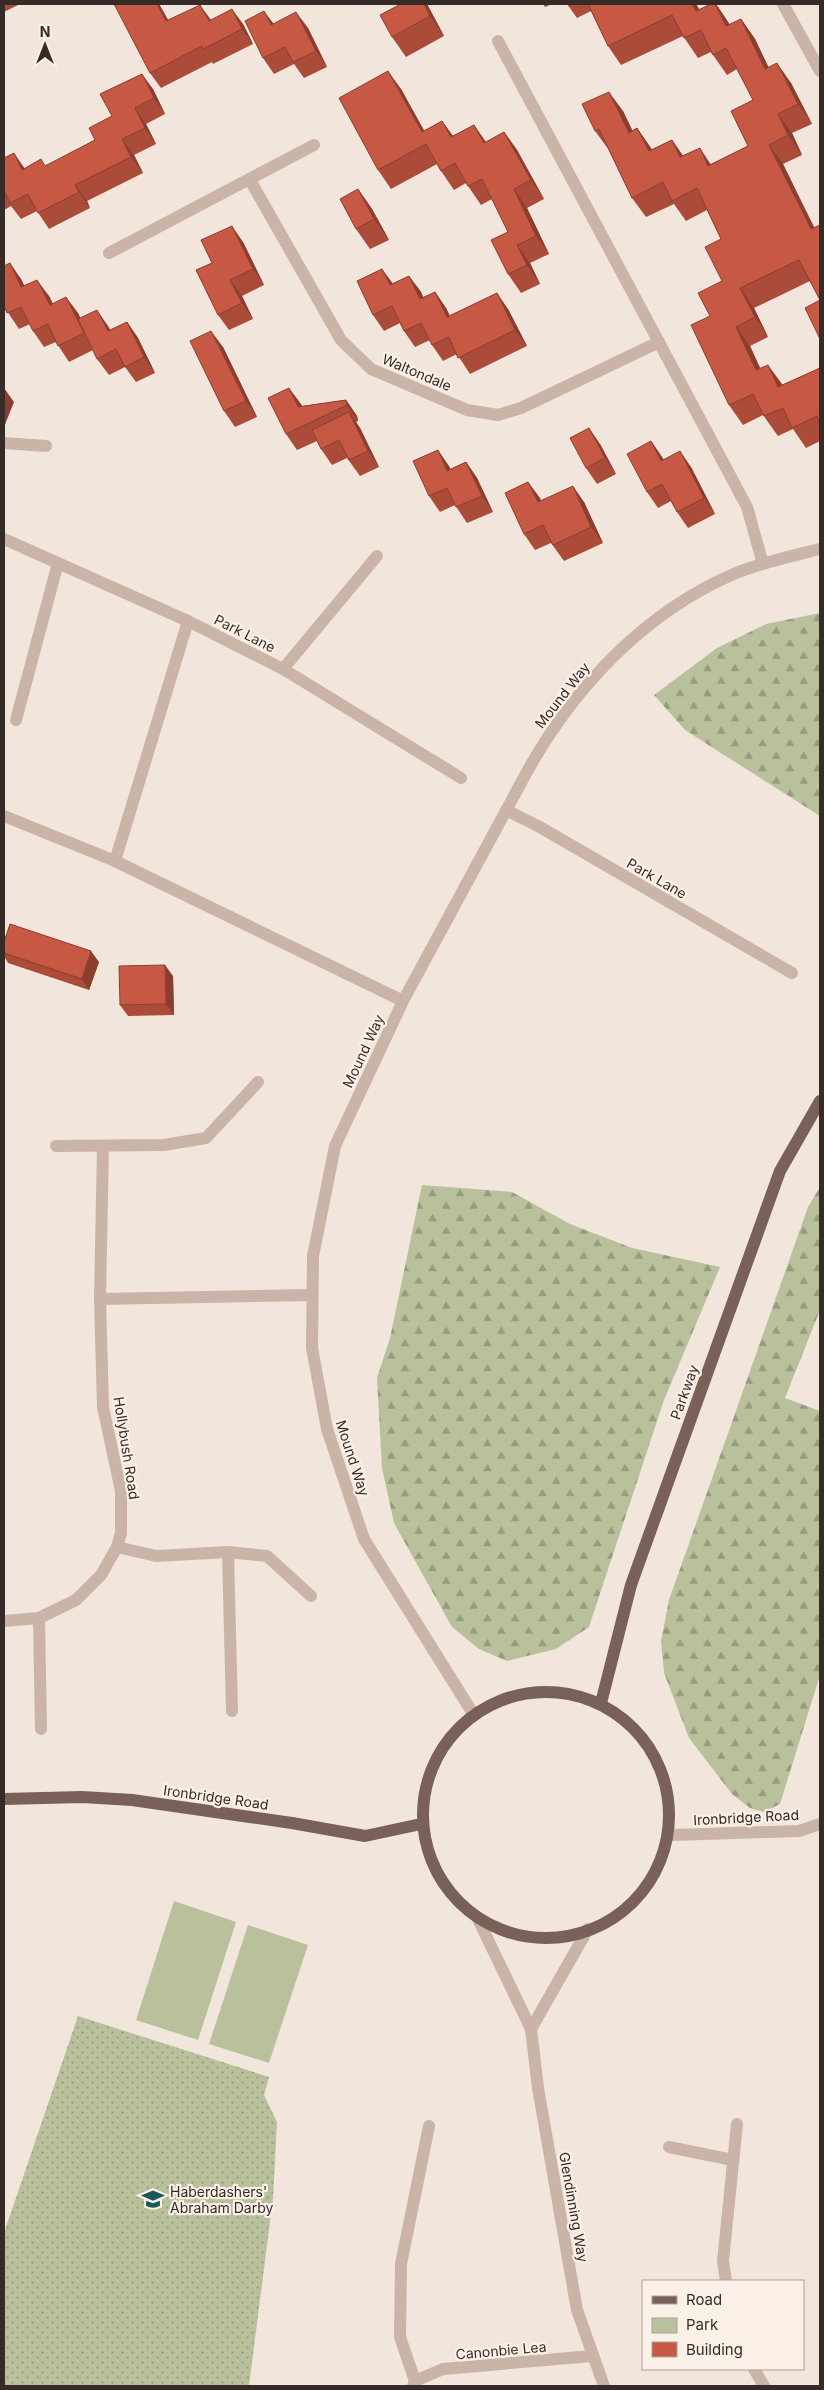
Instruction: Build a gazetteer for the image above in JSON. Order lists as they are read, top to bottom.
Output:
{
  "streets": {
    "main road": ["Parkway", "Ironbridge Road"],
    "street": [
      "Waltondale",
      "Park Lane",
      "Mound Way",
      "Hollybush Road",
      "Glendinning Way",
      "Canonbie Lea"
    ]
  },
  "crossings": [
    ["Park Lane", "Mound Way"],
    ["Glendinning Way", "Canonbie Lea"]
  ],
  "places": {
    "school or university": ["Haberdashers' Abraham Darby"]
  },
  "legend": ["Road", "Park", "Building"],
  "north": "top"
}
